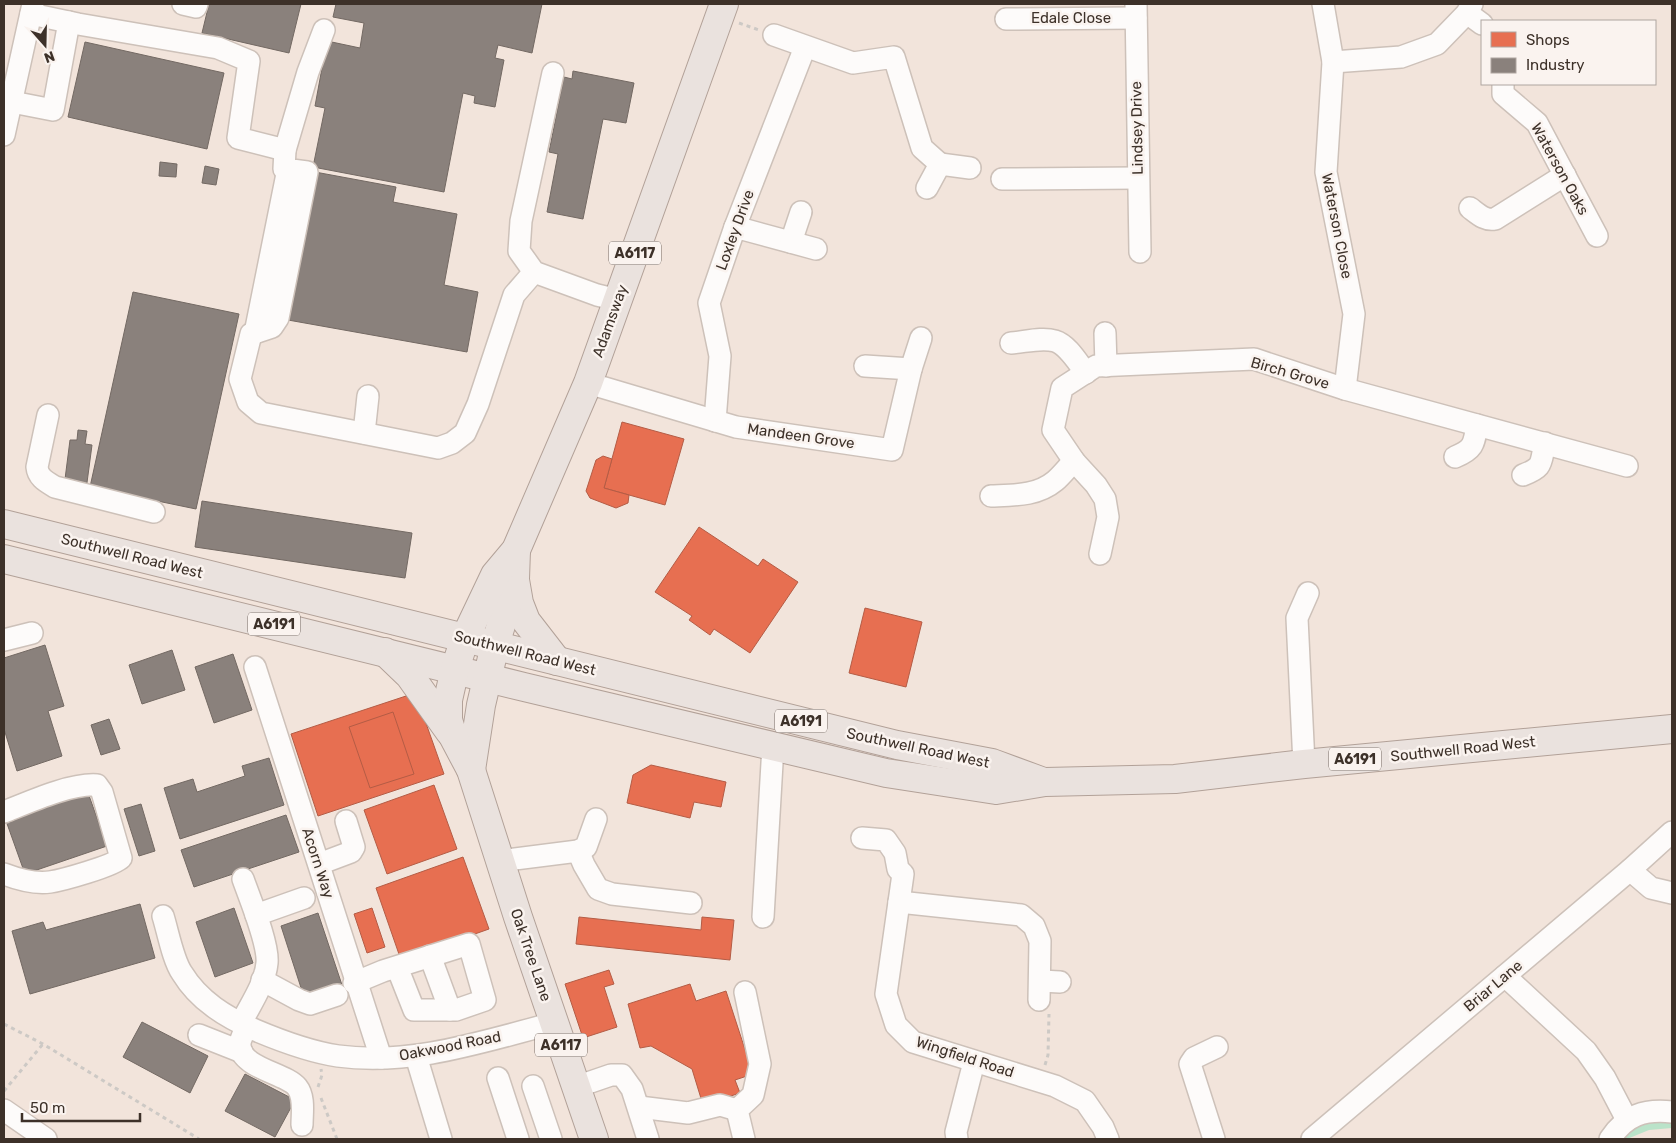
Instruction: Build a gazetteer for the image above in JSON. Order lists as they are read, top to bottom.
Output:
{
  "streets": {
    "main road": [
      "A6117",
      "Adamsway",
      "Southwell Road West",
      "A6191",
      "Oak Tree Lane"
    ],
    "street": [
      "Edale Close",
      "Lindsey Drive",
      "Waterson Oaks",
      "Waterson Close",
      "Loxley Drive",
      "Birch Grove",
      "Mandeen Grove",
      "Acorn Way",
      "Briar Lane",
      "Oakwood Road",
      "Wingfield Road"
    ]
  },
  "crossings": [
    ["Edale Close", "Lindsey Drive"],
    ["Waterson Close", "Birch Grove"],
    ["Loxley Drive", "Mandeen Grove"],
    ["Adamsway", "Mandeen Grove"],
    ["Adamsway", "Southwell Road West"],
    ["Adamsway", "A6191"],
    ["Adamsway", "Oak Tree Lane"],
    ["Southwell Road West", "A6191"],
    ["Southwell Road West", "Oak Tree Lane"],
    ["A6191", "Oak Tree Lane"],
    ["Acorn Way", "Oakwood Road"],
    ["Oak Tree Lane", "Oakwood Road"]
  ],
  "legend": ["Shops", "Industry"],
  "scale_bar": "50 m",
  "north": "bottom"
}
